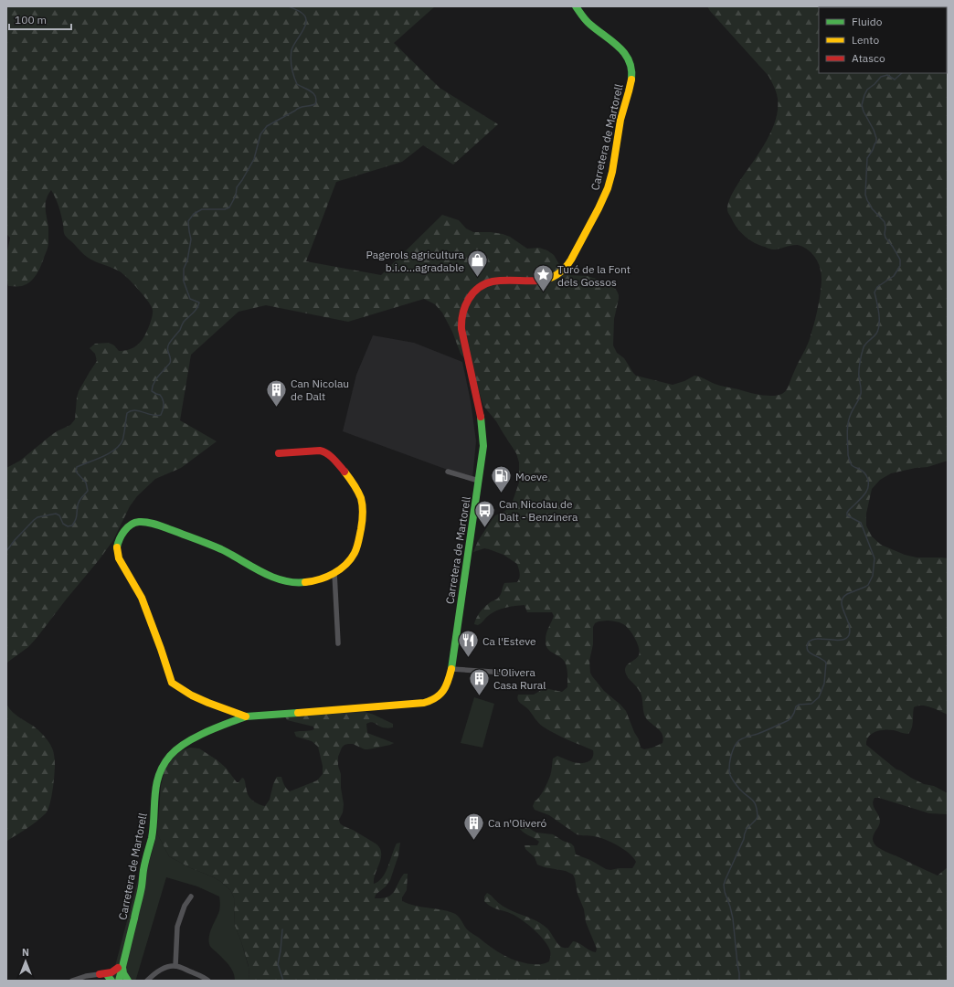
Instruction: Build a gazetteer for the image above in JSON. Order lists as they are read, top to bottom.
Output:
{
  "streets": {
    "main road": ["Carretera de Martorell"]
  },
  "places": {
    "shop": ["Pagerols agricultura b.i.o...agradable"],
    "place": ["Turó de la Font dels Gossos"],
    "building": ["Can Nicolau de Dalt", "L'Olivera Casa Rural", "Ca n'Oliveró"],
    "fuel station": ["Moeve"],
    "bus stop": ["Can Nicolau de Dalt - Benzinera"],
    "restaurant": ["Ca l'Esteve"]
  },
  "legend": ["Fluido", "Lento", "Atasco"],
  "scale_bar": "100 m",
  "north": "top"
}
